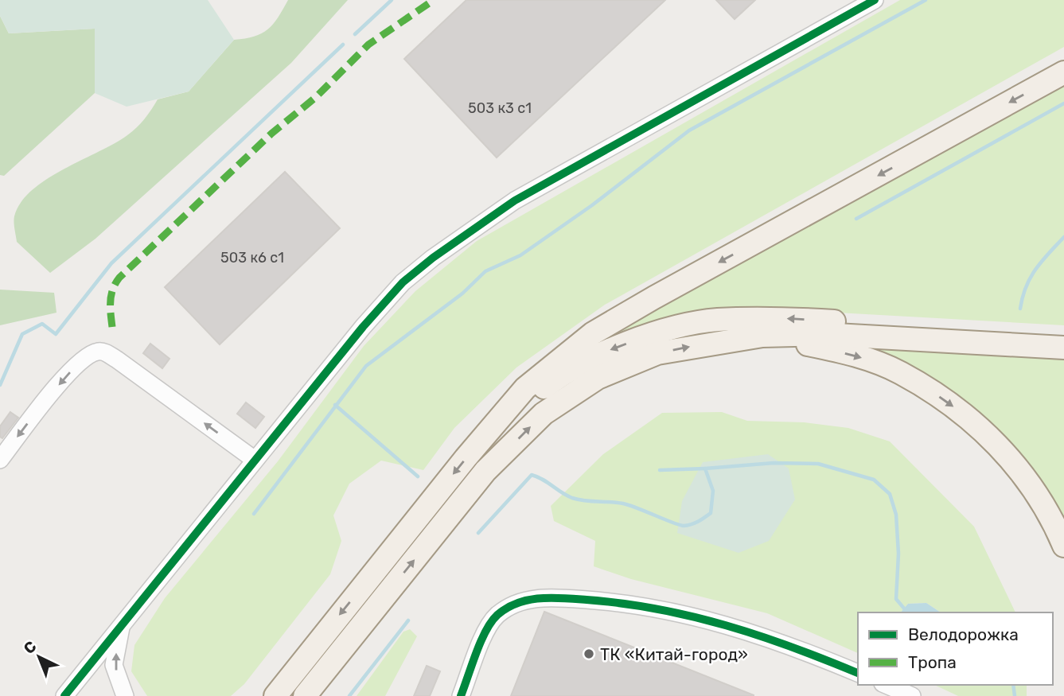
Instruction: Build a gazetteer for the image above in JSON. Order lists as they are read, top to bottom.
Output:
{
  "places": ["ТК «Китай-город»"],
  "house_numbers": ["503 к3 с1", "503 к6 с1"],
  "legend": ["Велодорожка", "Тропа"],
  "north": "top left"
}
